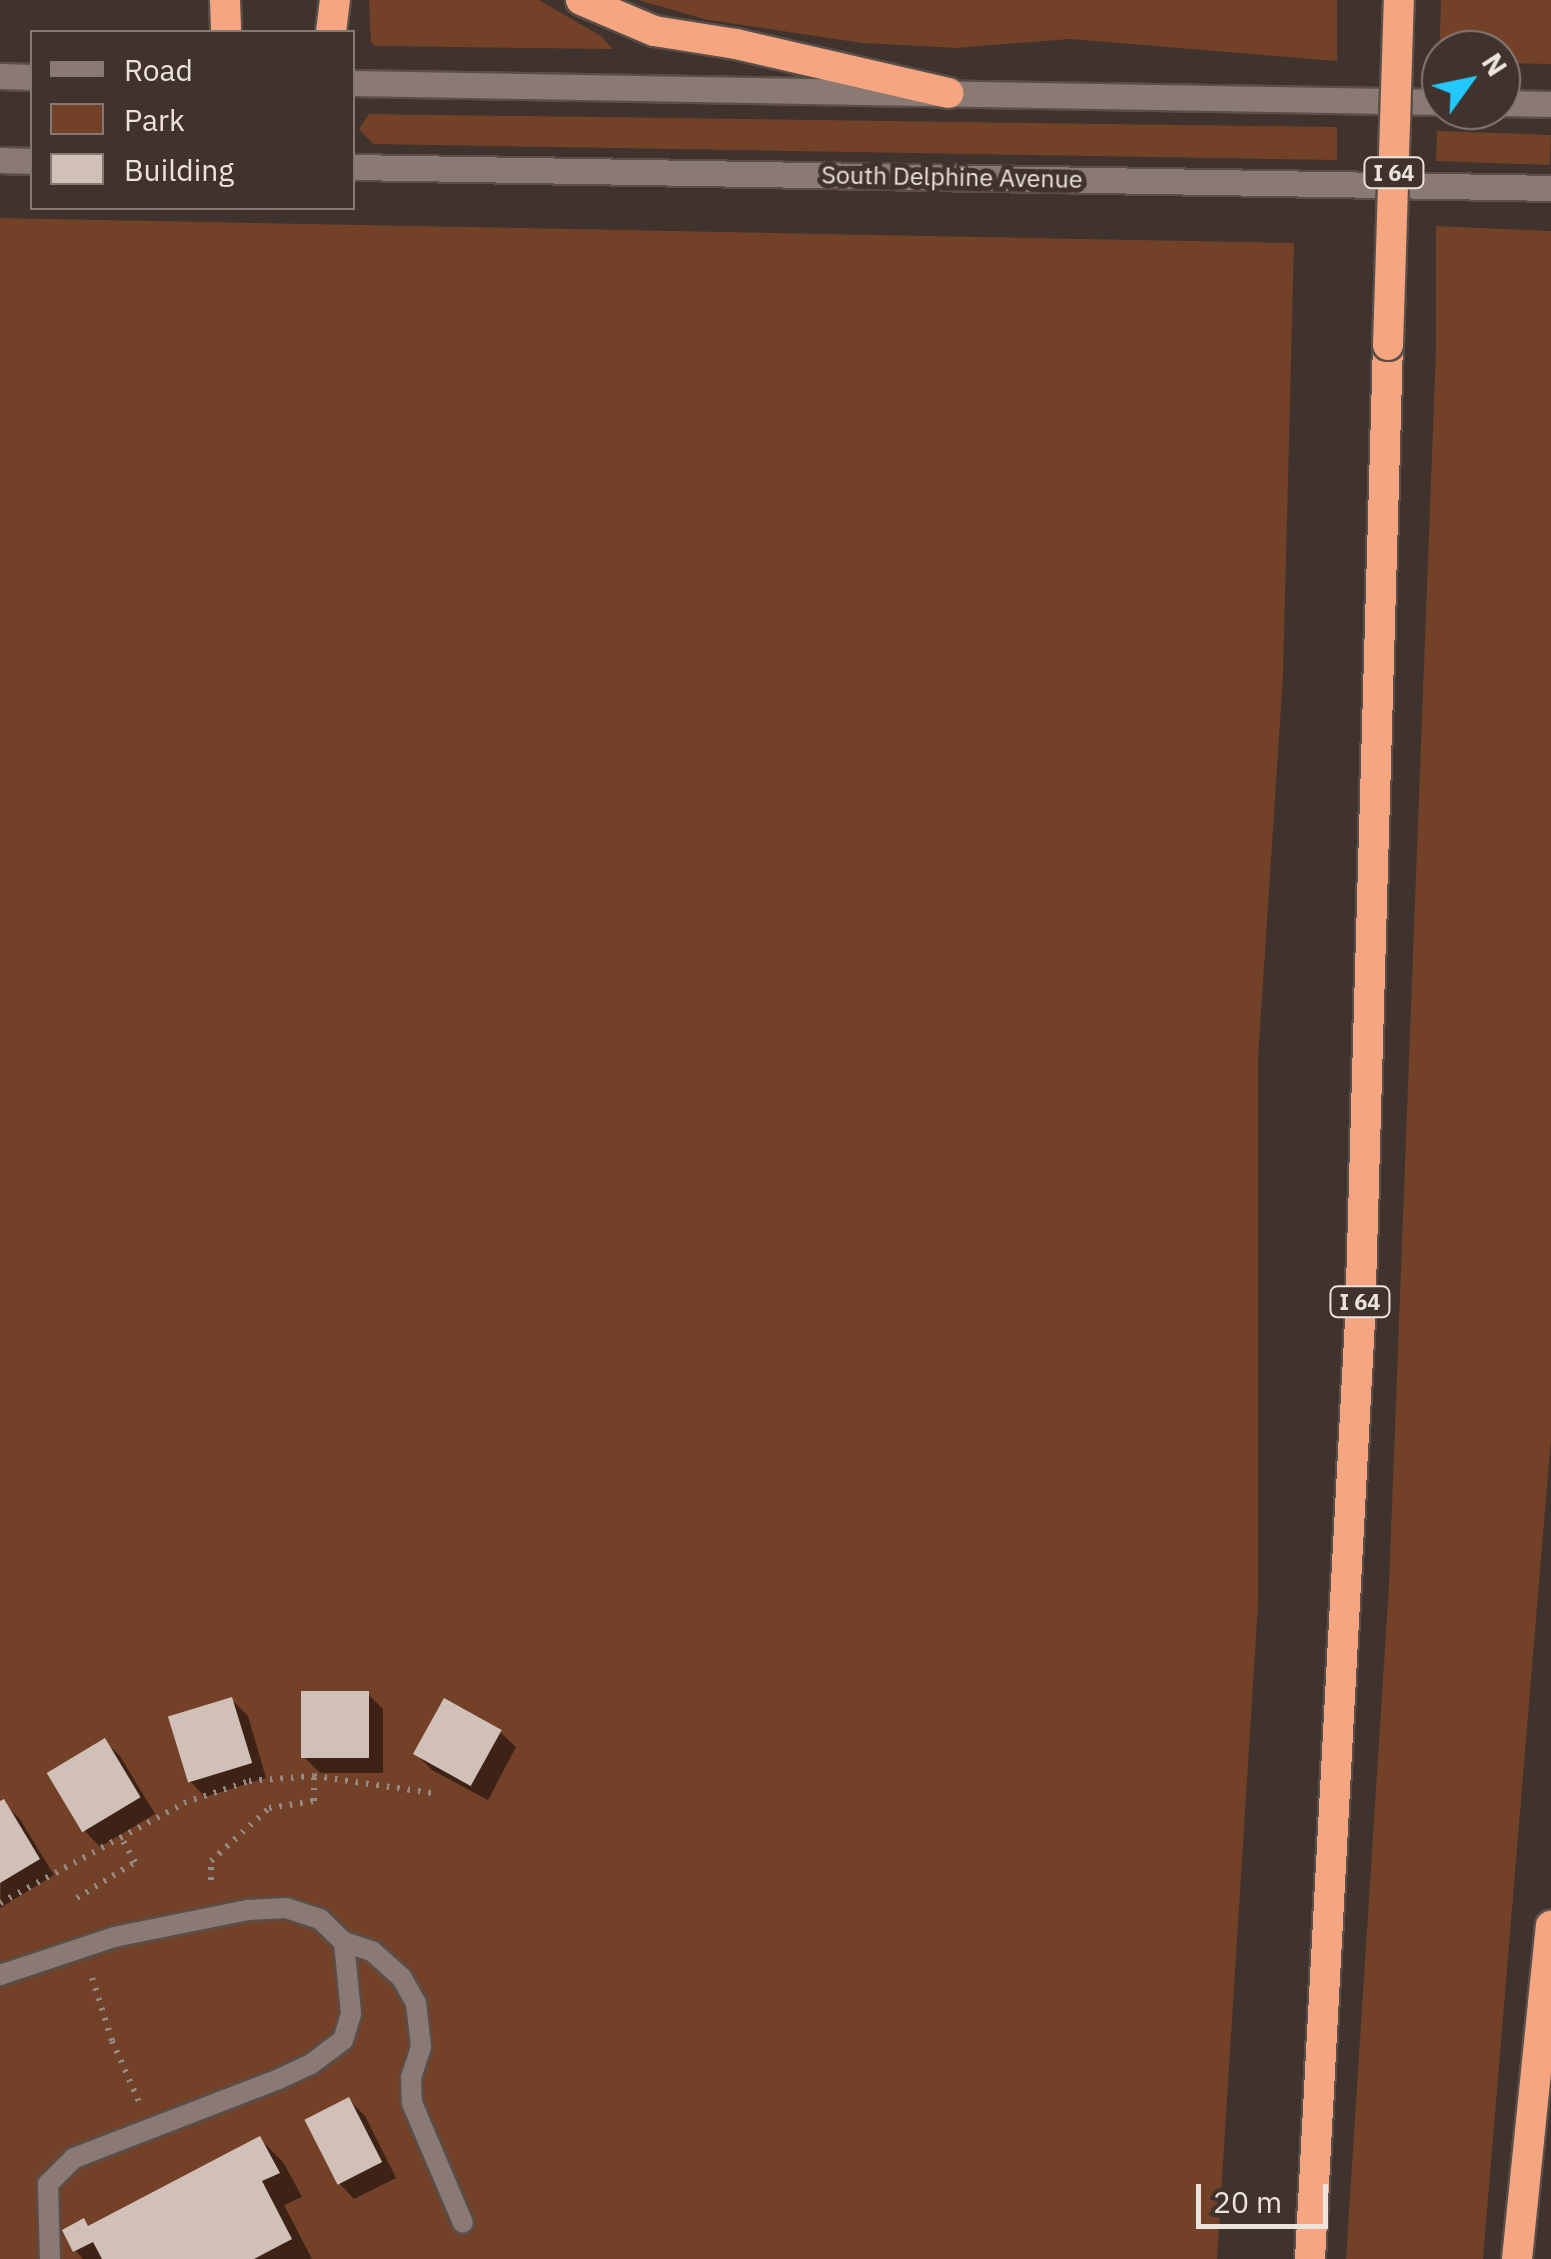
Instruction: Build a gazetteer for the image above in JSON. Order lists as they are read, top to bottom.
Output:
{
  "streets": {
    "highway": ["I 64"],
    "main road": ["South Delphine Avenue"]
  },
  "legend": ["Road", "Park", "Building"],
  "scale_bar": "20 m",
  "north": "top right"
}
